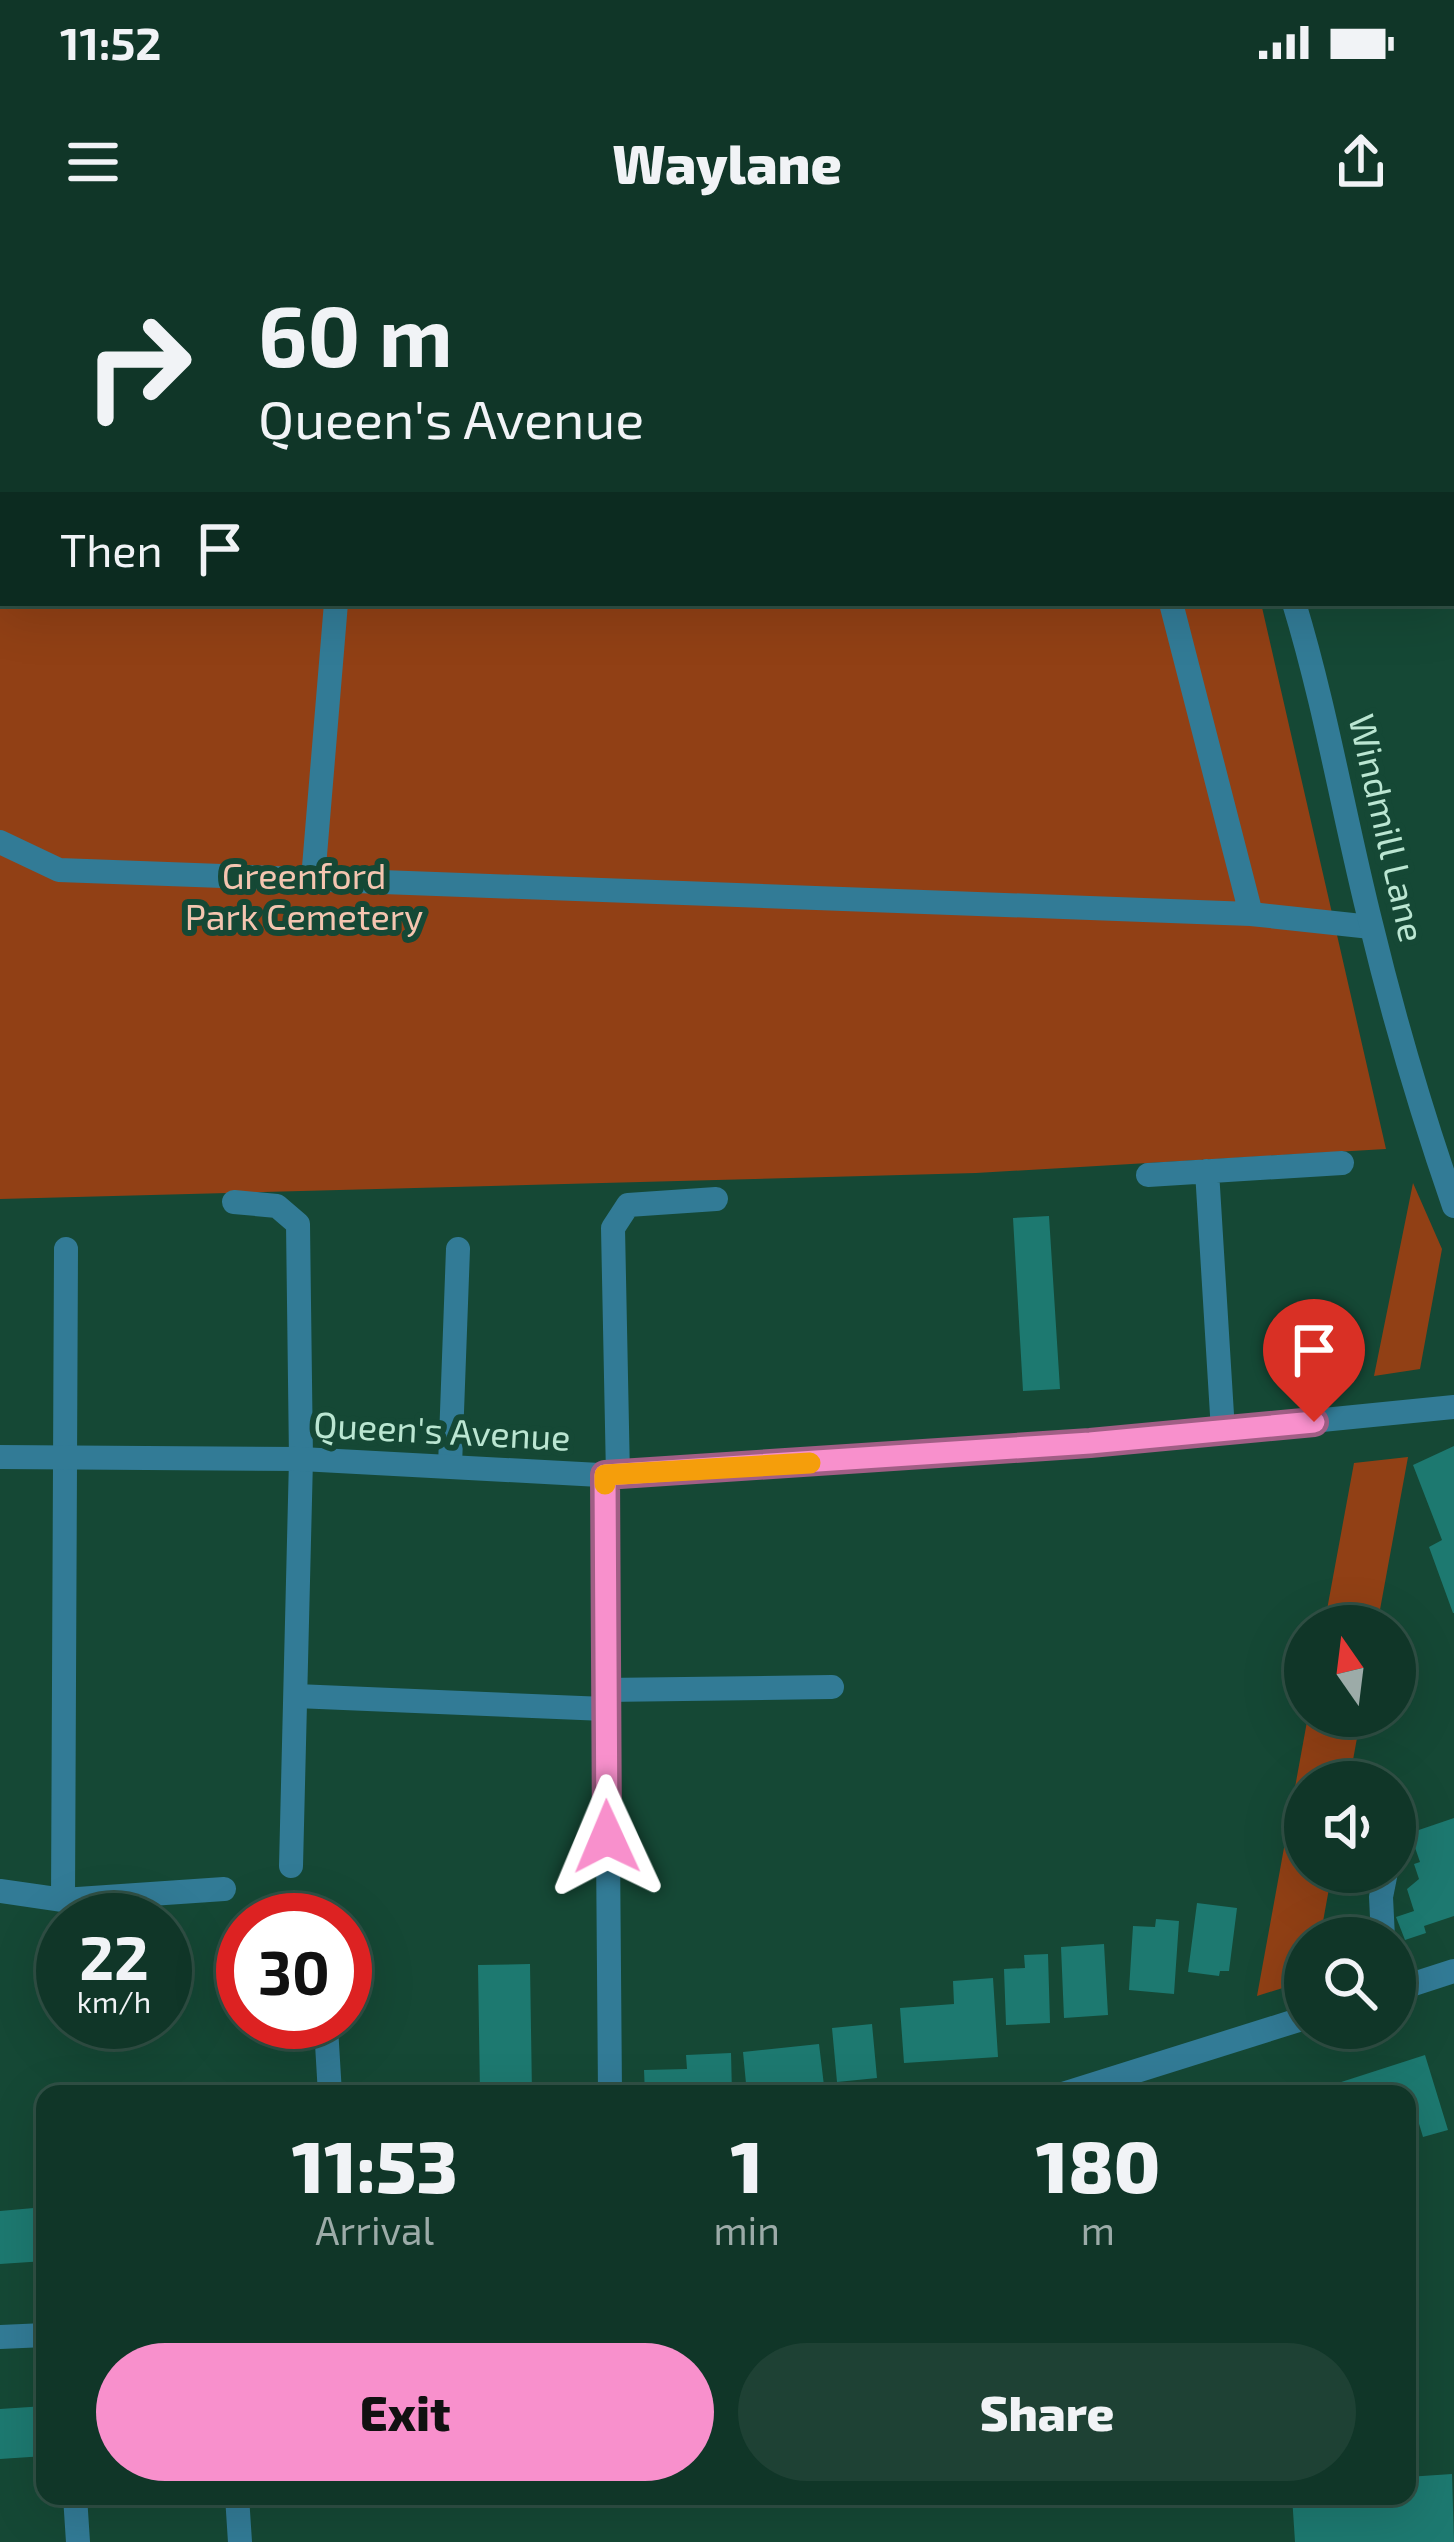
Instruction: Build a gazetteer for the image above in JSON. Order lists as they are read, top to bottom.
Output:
{
  "streets": {
    "street": ["Windmill Lane", "Queen's Avenue"]
  },
  "parks": ["Greenford Park Cemetery"],
  "north": "top",
  "page": {
    "status": "11:52",
    "header": "Waylane",
    "turn": ["60 m", "Queen's Avenue"],
    "then": "Then",
    "speed": "22 km/h",
    "limit": "30",
    "eta": [
      "11:53",
      "Arrival",
      "1",
      "min",
      "180",
      "m"
    ],
    "buttons": ["Exit", "Share"]
  }
}
